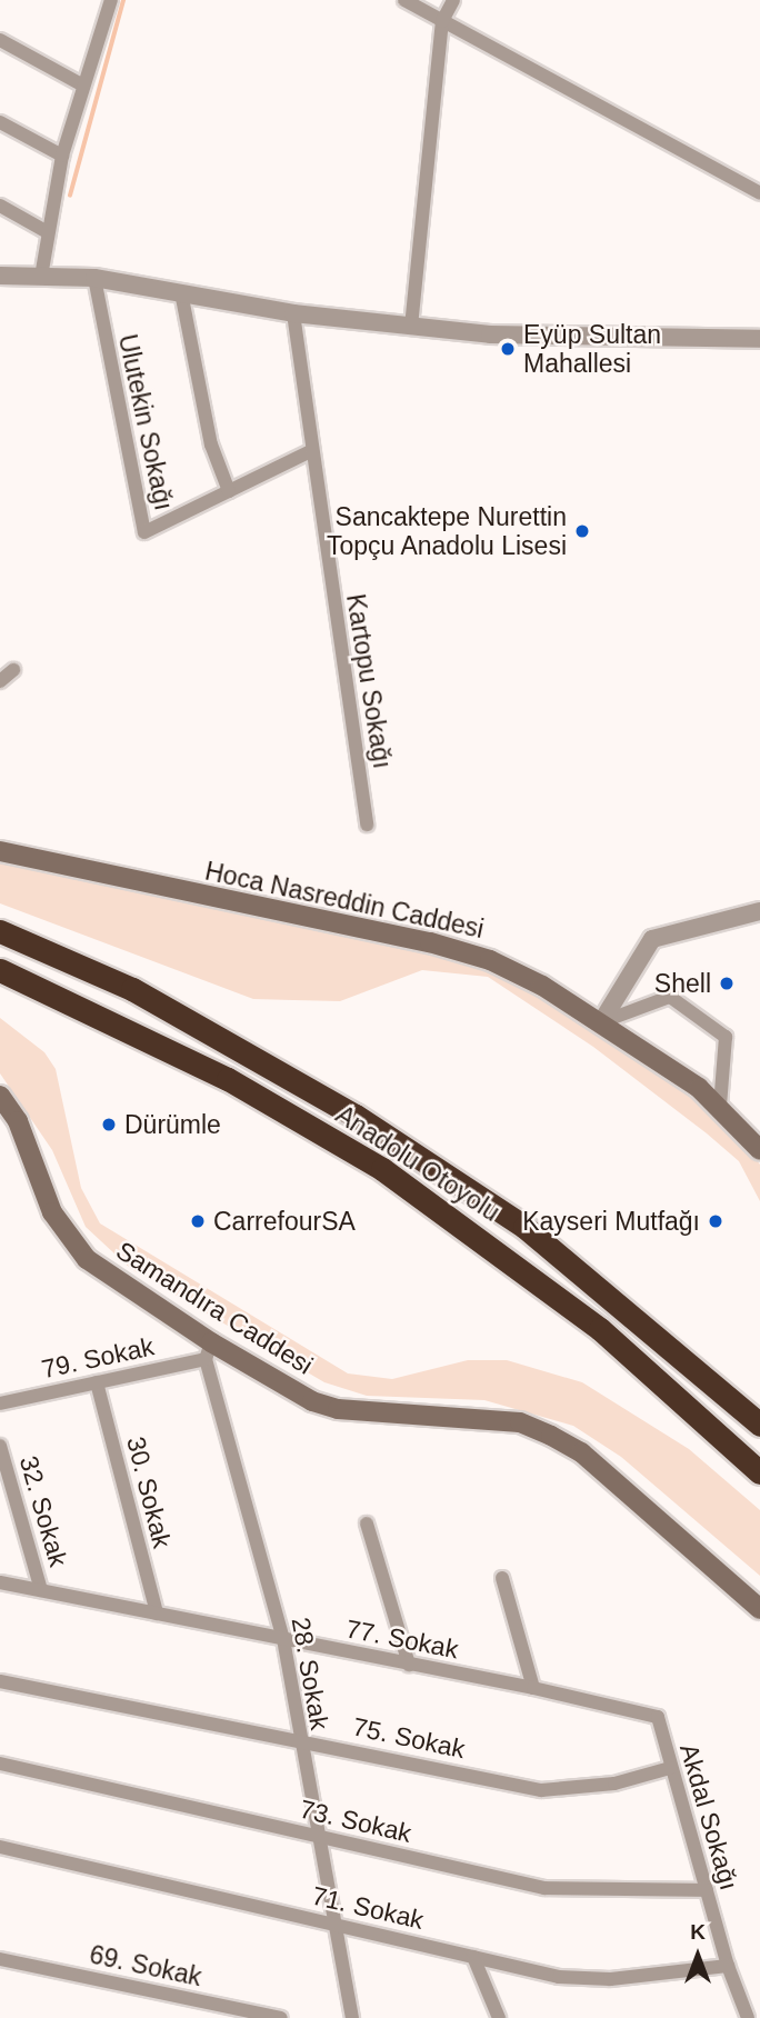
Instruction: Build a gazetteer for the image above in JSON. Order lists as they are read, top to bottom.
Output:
{
  "streets": {
    "highway": ["Anadolu Otoyolu"],
    "main road": ["Hoca Nasreddin Caddesi", "Samandıra Caddesi"],
    "street": [
      "Ulutekin Sokağı",
      "Kartopu Sokağı",
      "79. Sokak",
      "30. Sokak",
      "32. Sokak",
      "77. Sokak",
      "28. Sokak",
      "75. Sokak",
      "Akdal Sokağı",
      "73. Sokak",
      "71. Sokak",
      "69. Sokak"
    ]
  },
  "crossings": [
    ["Ulutekin Sokağı", "Kartopu Sokağı"],
    ["Samandıra Caddesi", "79. Sokak"],
    ["Samandıra Caddesi", "28. Sokak"],
    ["79. Sokak", "30. Sokak"],
    ["79. Sokak", "28. Sokak"],
    ["30. Sokak", "77. Sokak"],
    ["32. Sokak", "77. Sokak"],
    ["77. Sokak", "28. Sokak"],
    ["77. Sokak", "Akdal Sokağı"],
    ["28. Sokak", "75. Sokak"],
    ["28. Sokak", "73. Sokak"],
    ["28. Sokak", "71. Sokak"],
    ["75. Sokak", "Akdal Sokağı"],
    ["Akdal Sokağı", "73. Sokak"],
    ["Akdal Sokağı", "71. Sokak"]
  ],
  "places": [
    "Eyüp Sultan Mahallesi",
    "Sancaktepe Nurettin Topçu Anadolu Lisesi",
    "Shell",
    "Dürümle",
    "CarrefourSA",
    "Kayseri Mutfağı"
  ],
  "north": "top"
}
